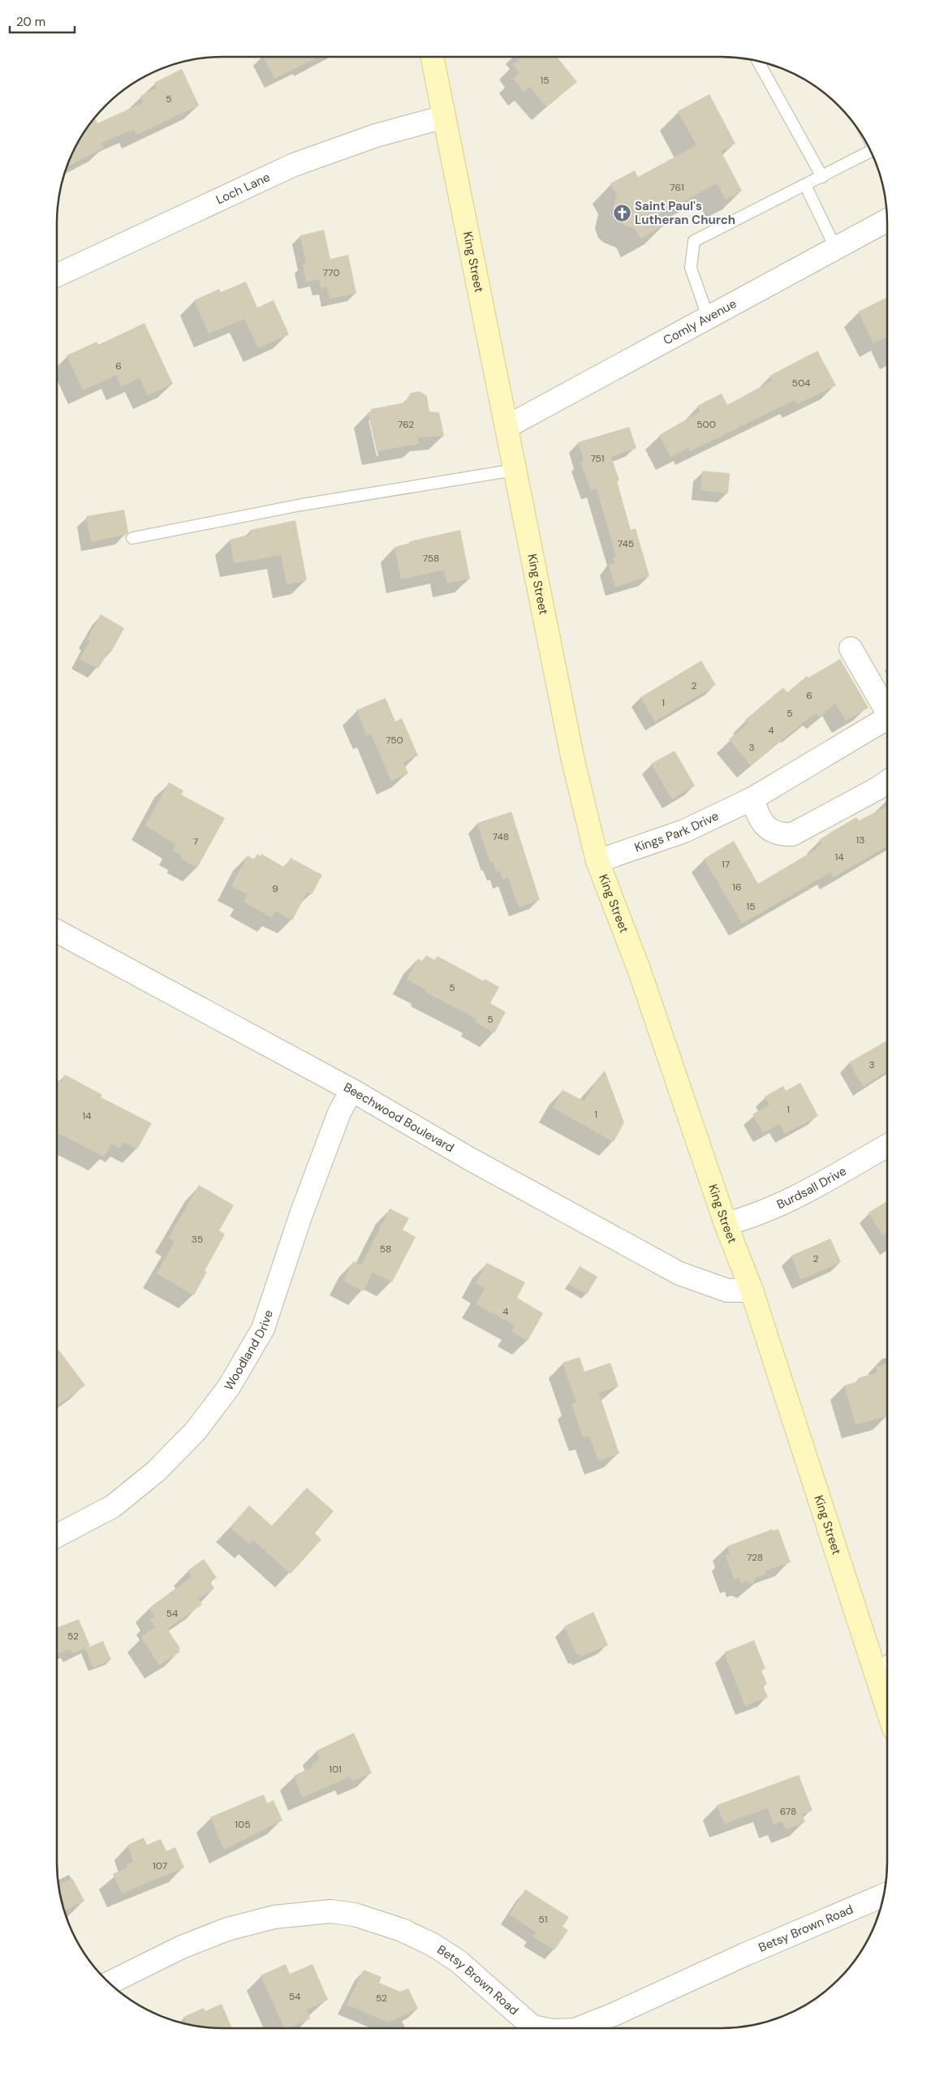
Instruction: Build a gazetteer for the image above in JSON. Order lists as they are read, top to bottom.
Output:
{
  "streets": {
    "main road": ["King Street"],
    "street": [
      "Loch Lane",
      "Comly Avenue",
      "Kings Park Drive",
      "Beechwood Boulevard",
      "Burdsall Drive",
      "Woodland Drive",
      "Betsy Brown Road"
    ]
  },
  "crossings": [
    ["Loch Lane", "King Street"],
    ["King Street", "Comly Avenue"],
    ["King Street", "Kings Park Drive"],
    ["King Street", "Beechwood Boulevard"],
    ["King Street", "Burdsall Drive"],
    ["Beechwood Boulevard", "Woodland Drive"]
  ],
  "places": {
    "church": ["Saint Paul's Lutheran Church"]
  },
  "house_numbers": [
    "15",
    "5",
    "761",
    "770",
    "6",
    "504",
    "762",
    "500",
    "751",
    "745",
    "758",
    "2",
    "6",
    "1",
    "5",
    "4",
    "750",
    "3",
    "748",
    "13",
    "7",
    "14",
    "17",
    "16",
    "9",
    "15",
    "5",
    "5",
    "3",
    "1",
    "1",
    "14",
    "35",
    "58",
    "2",
    "4",
    "728",
    "54",
    "52",
    "101",
    "678",
    "105",
    "107",
    "51",
    "54",
    "52"
  ],
  "scale_bar": "20 m"
}
